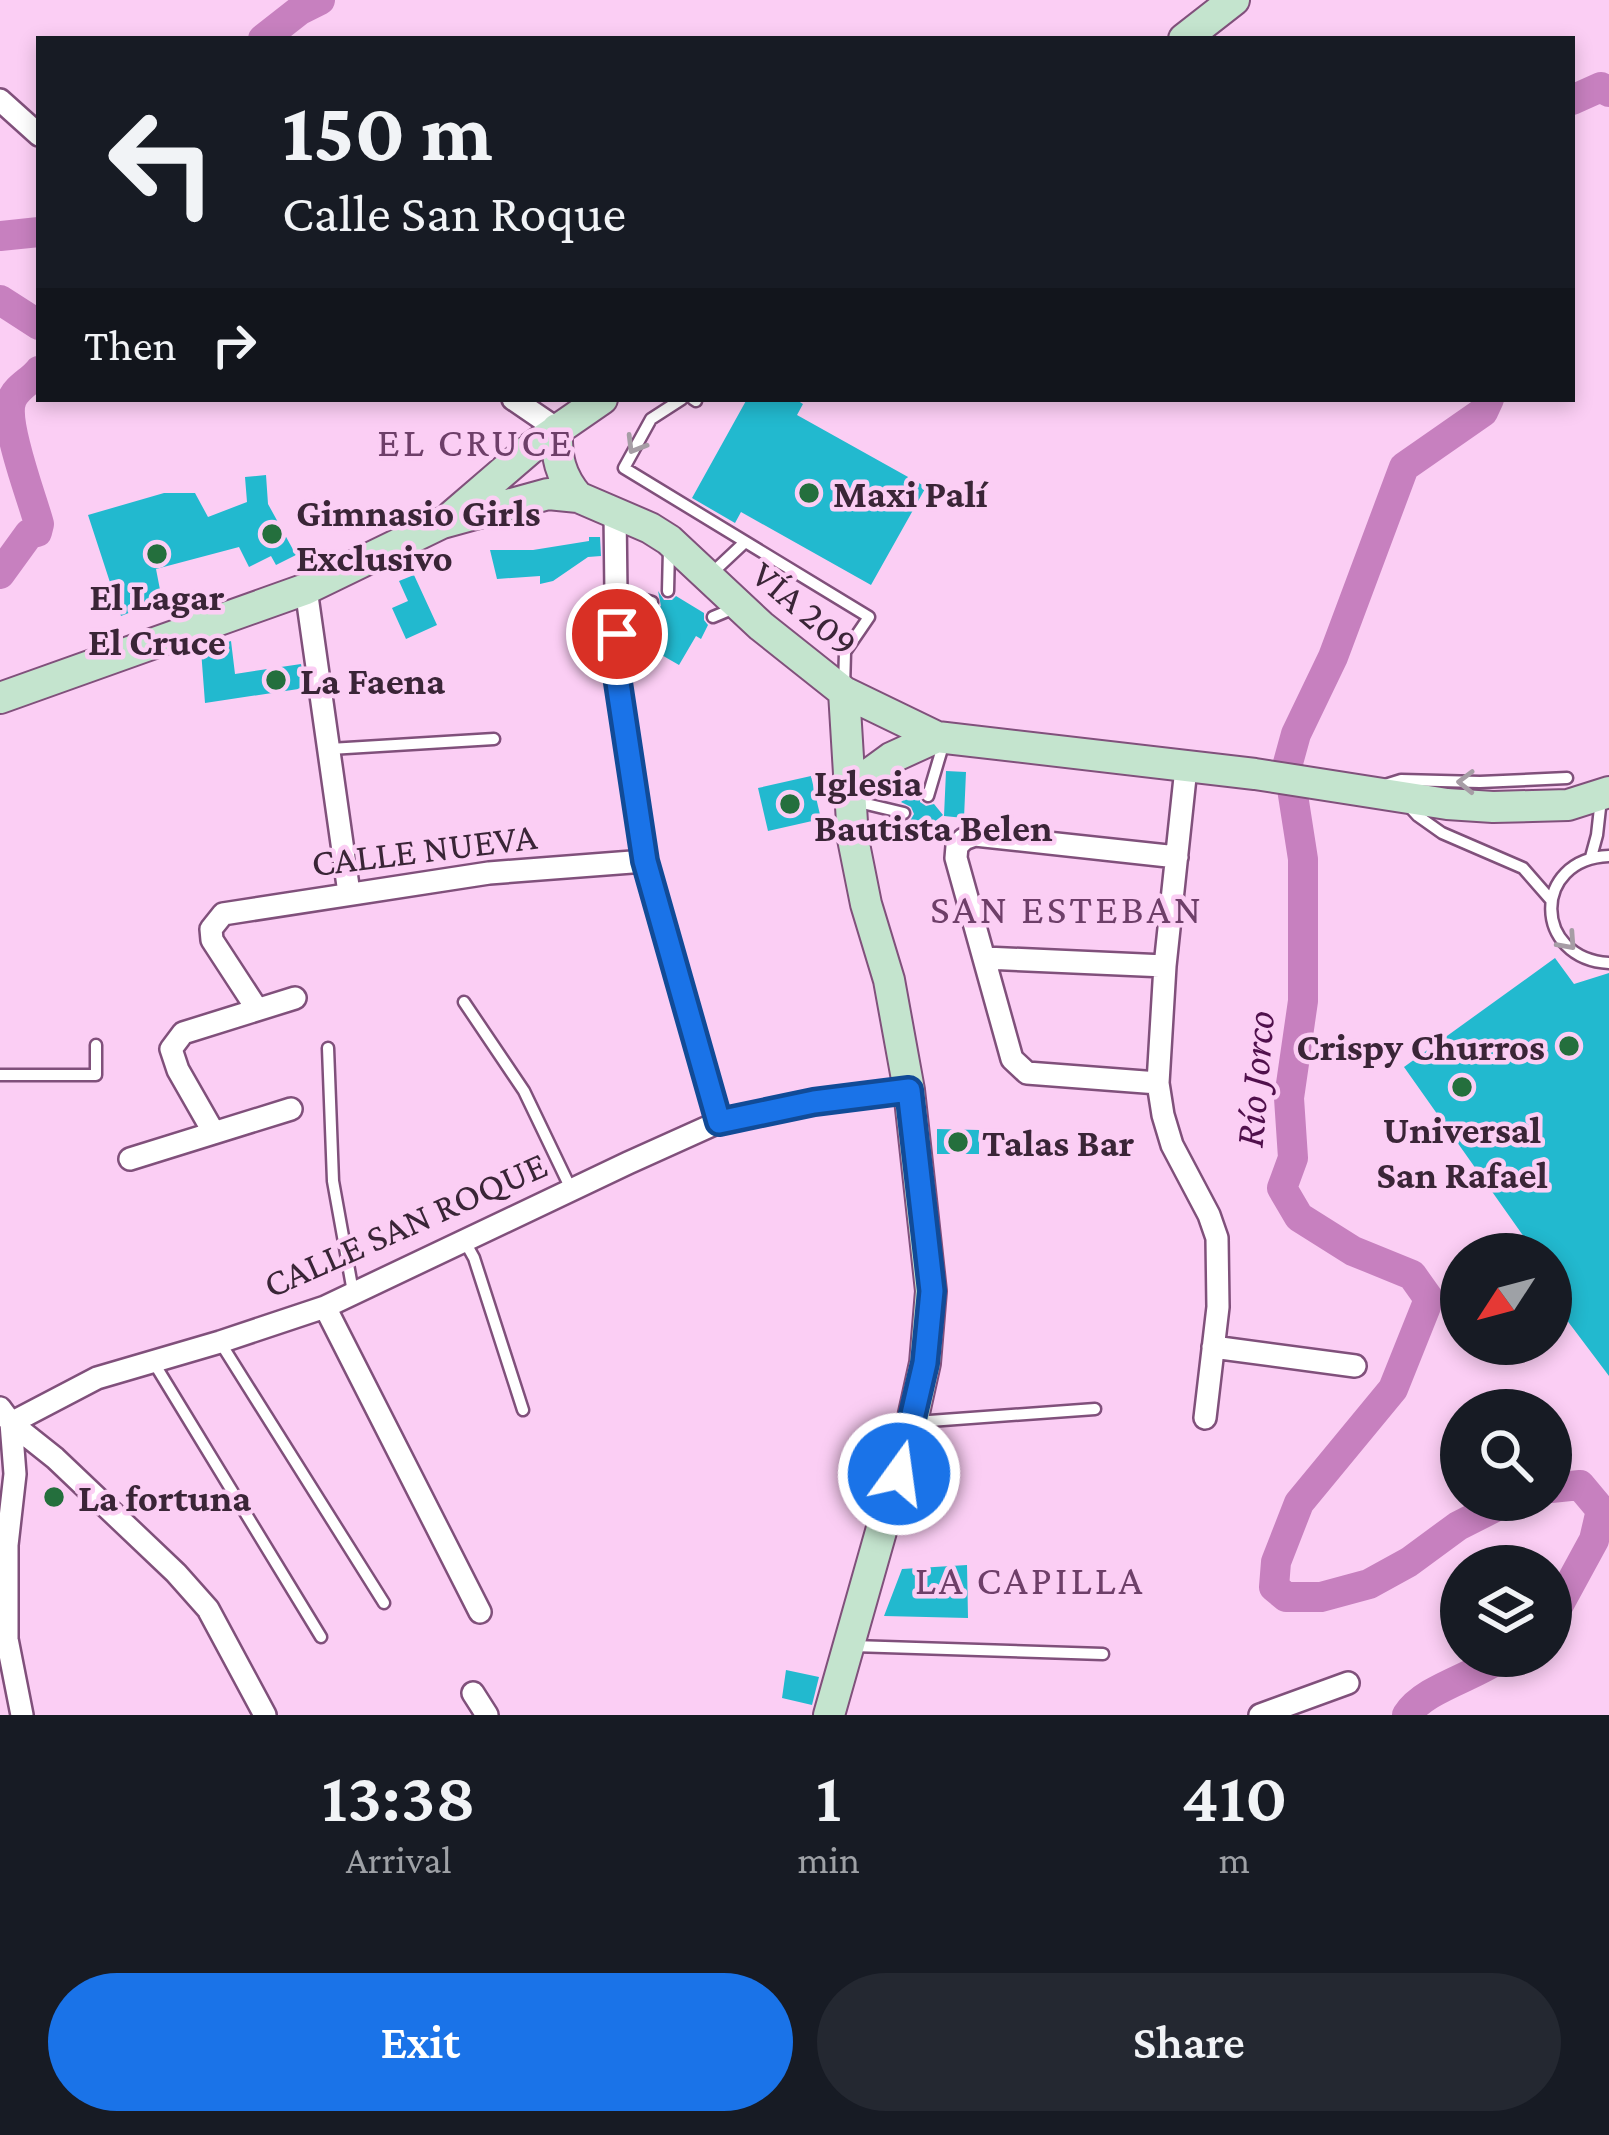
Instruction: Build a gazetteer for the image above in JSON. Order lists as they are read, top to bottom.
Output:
{
  "streets": {
    "main road": ["VÍA 209"],
    "street": ["CALLE NUEVA", "CALLE SAN ROQUE"]
  },
  "districts": ["EL CRUCE", "SAN ESTEBAN", "LA CAPILLA"],
  "water": ["Río Jorco"],
  "places": [
    "Maxi Palí",
    "Gimnasio Girls Exclusivo",
    "El Lagar El Cruce",
    "La Faena",
    "Iglesia Bautista Belen",
    "Crispy Churros",
    "Universal San Rafael",
    "Talas Bar",
    "La fortuna"
  ],
  "north": "bottom left",
  "page": {
    "turn": ["150 m", "Calle San Roque"],
    "then": "Then",
    "eta": [
      "13:38",
      "Arrival",
      "1",
      "min",
      "410",
      "m"
    ],
    "buttons": ["Exit", "Share"]
  }
}
